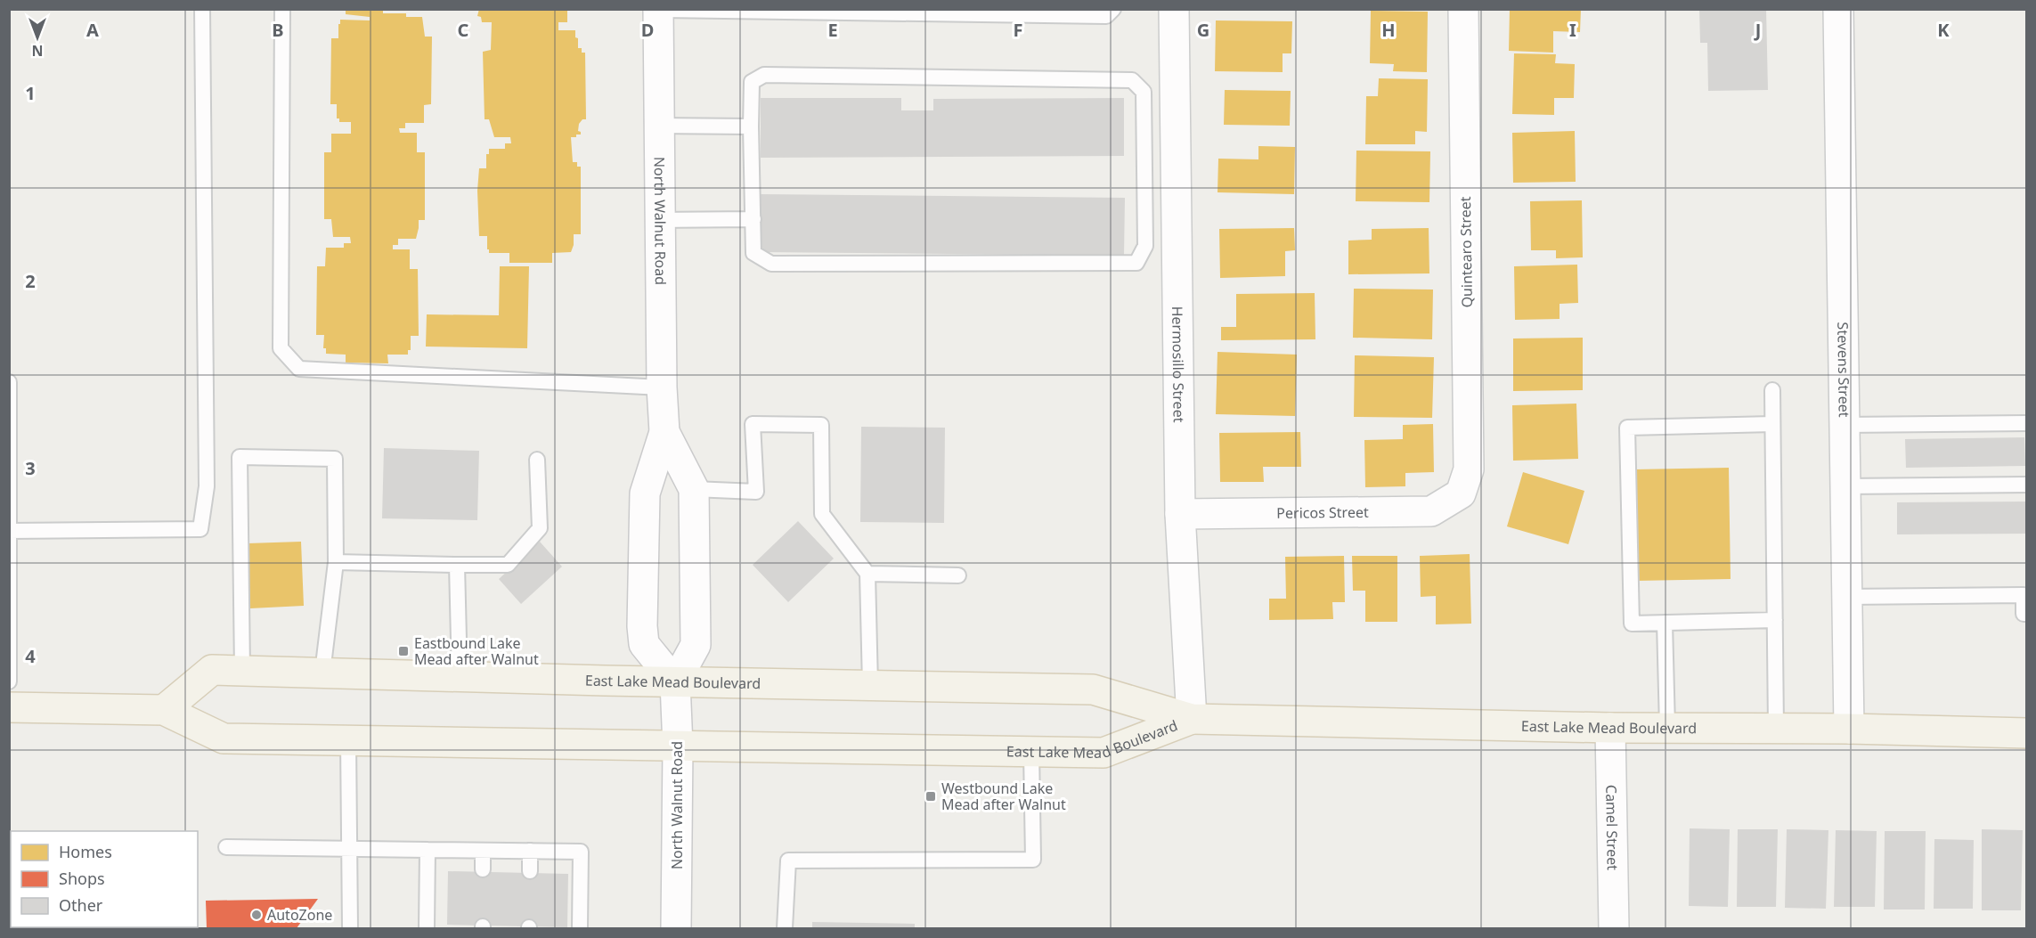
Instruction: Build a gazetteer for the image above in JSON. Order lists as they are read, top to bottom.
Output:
{
  "streets": {
    "main road": ["East Lake Mead Boulevard"],
    "street": [
      "North Walnut Road",
      "Quintearo Street",
      "Hermosillo Street",
      "Stevens Street",
      "Pericos Street",
      "Camel Street"
    ]
  },
  "crossings": [
    ["North Walnut Road", "East Lake Mead Boulevard"],
    ["Quintearo Street", "Pericos Street"],
    ["Hermosillo Street", "Pericos Street"],
    ["Hermosillo Street", "East Lake Mead Boulevard"],
    ["Stevens Street", "East Lake Mead Boulevard"],
    ["East Lake Mead Boulevard", "Camel Street"]
  ],
  "places": {
    "transit": ["Eastbound Lake Mead after Walnut", "Westbound Lake Mead after Walnut"],
    "other": ["AutoZone"]
  },
  "legend": ["Homes", "Shops", "Other"],
  "north": "bottom",
  "grid": {
    "columns": [
      "A",
      "B",
      "C",
      "D",
      "E",
      "F",
      "G",
      "H",
      "I",
      "J",
      "K"
    ],
    "rows": [
      "1",
      "2",
      "3",
      "4"
    ]
  }
}
